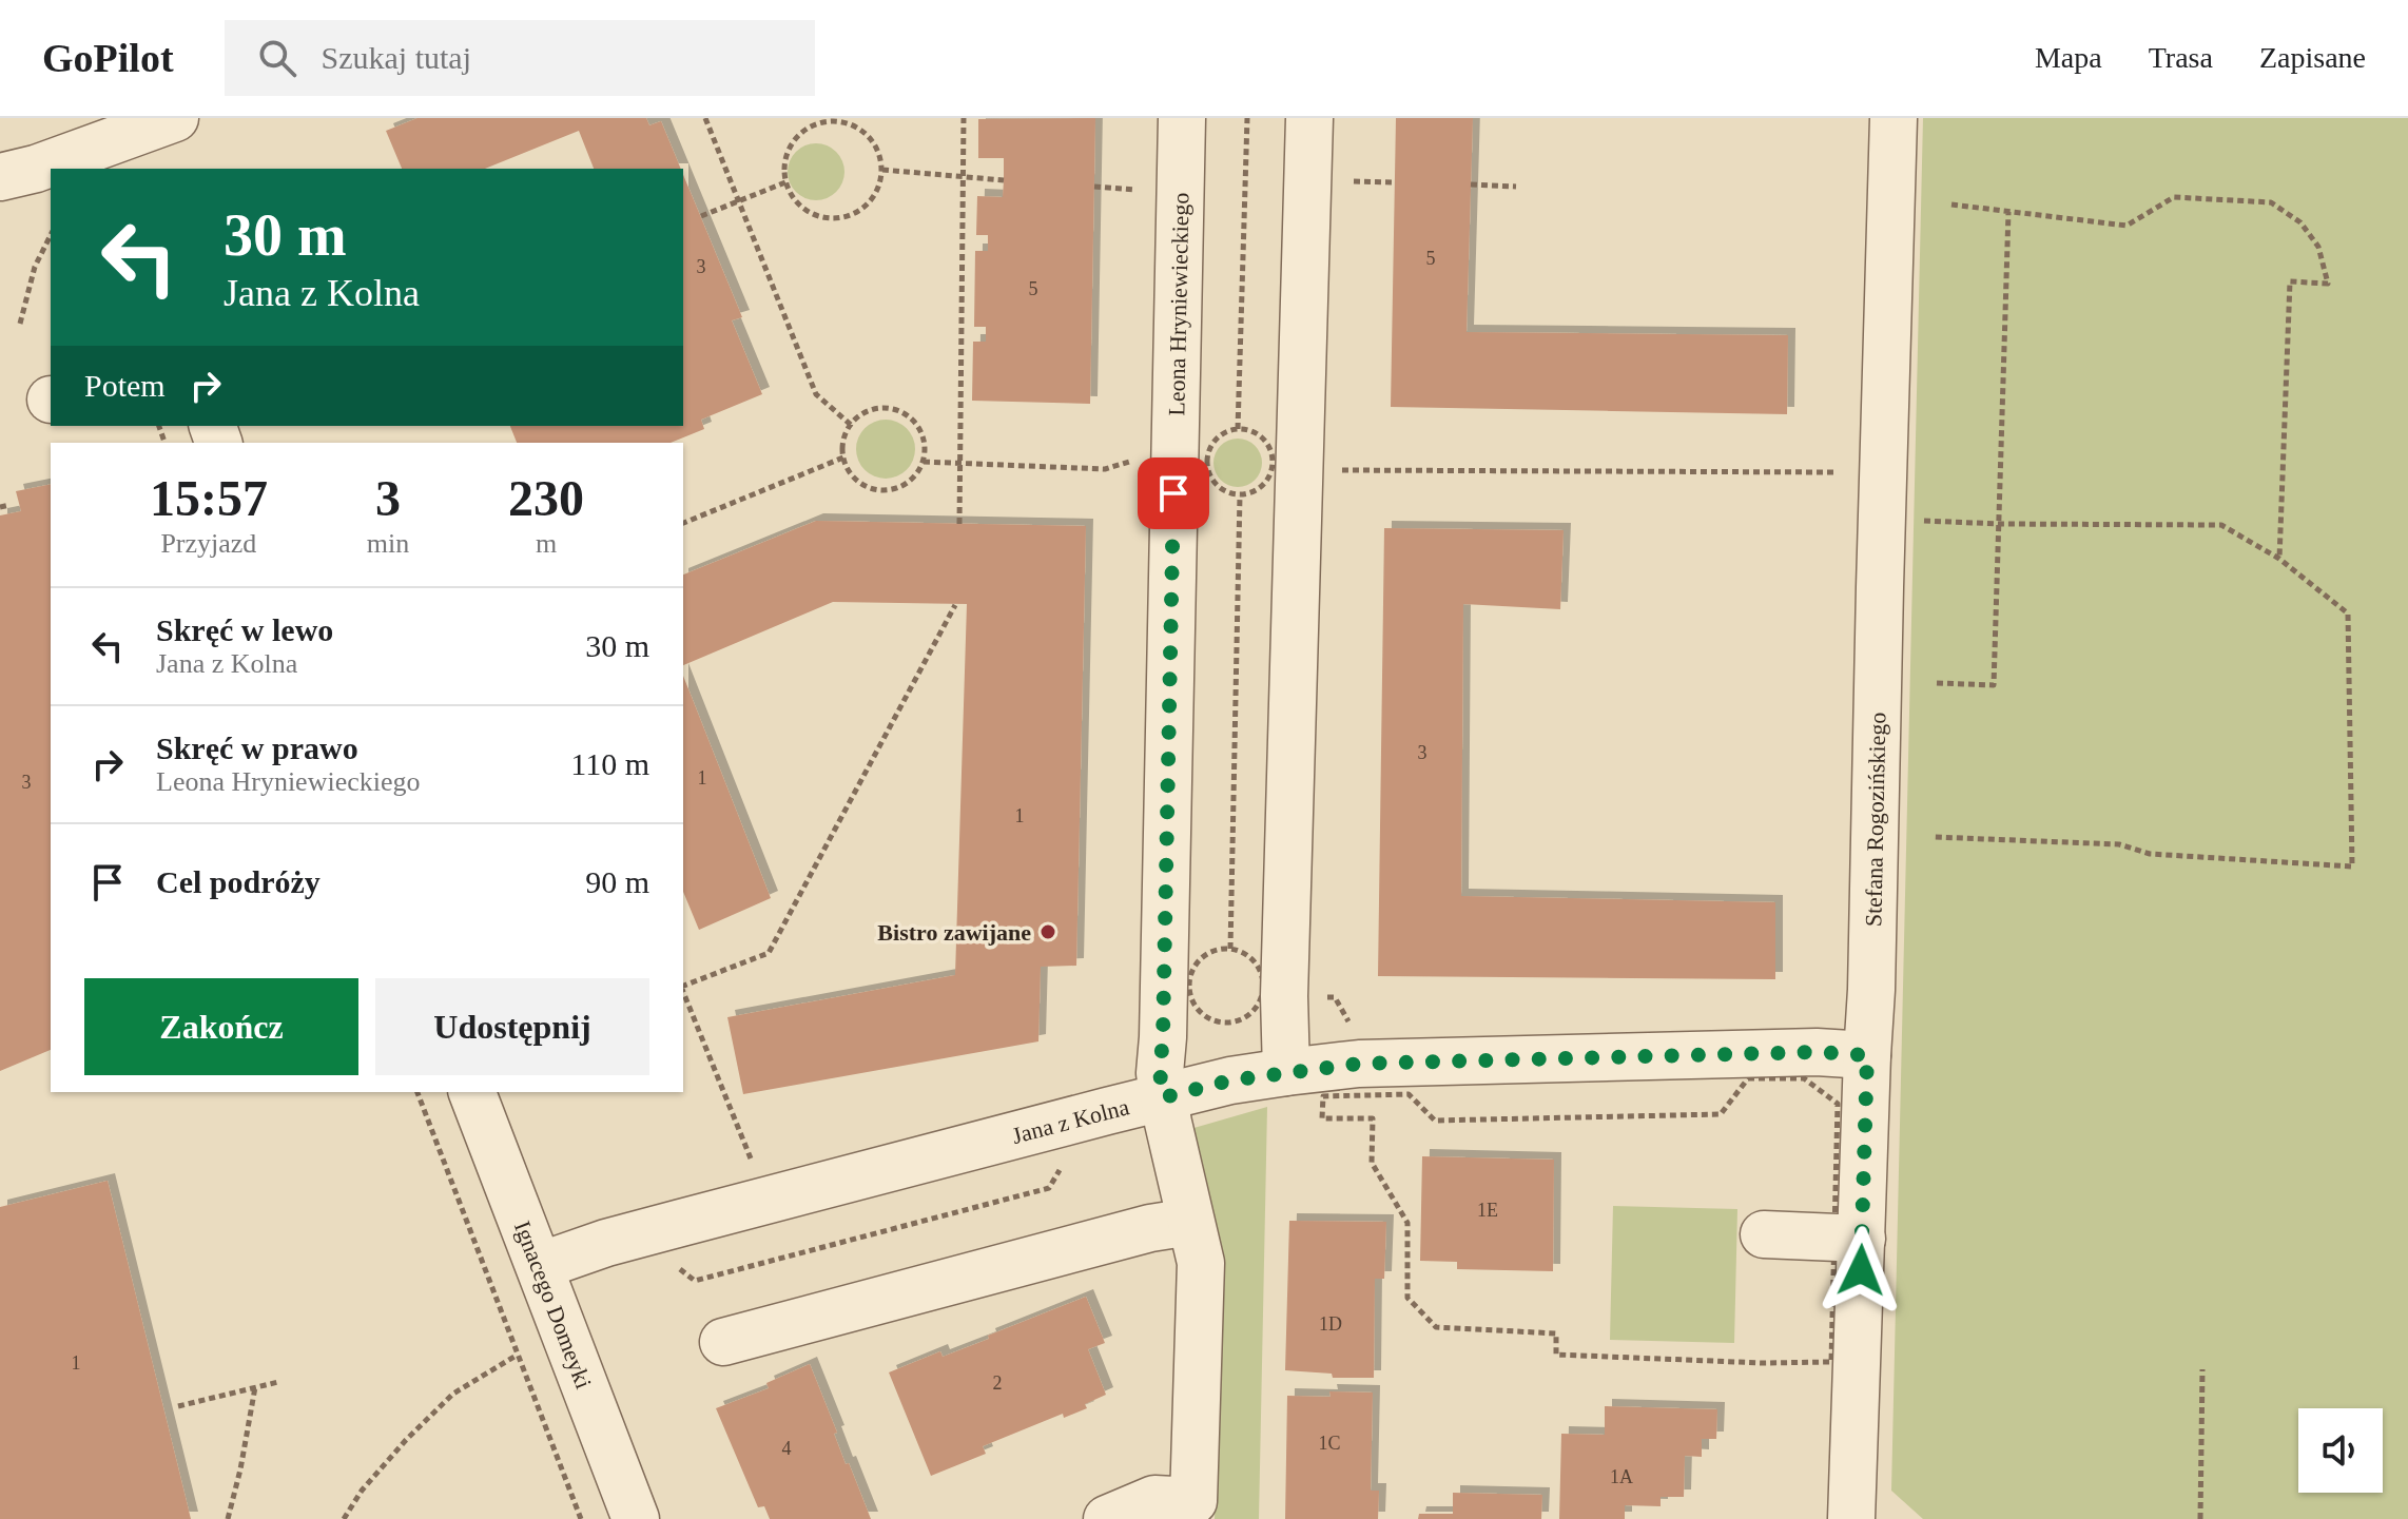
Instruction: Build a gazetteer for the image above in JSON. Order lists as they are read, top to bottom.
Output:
{
  "streets": {
    "street": [
      "Leona Hryniewieckiego",
      "Stefana Rogozińskiego",
      "Jana z Kolna",
      "Ignacego Domeyki"
    ]
  },
  "crossings": [
    ["Leona Hryniewieckiego", "Jana z Kolna"],
    ["Stefana Rogozińskiego", "Jana z Kolna"],
    ["Jana z Kolna", "Ignacego Domeyki"]
  ],
  "places": ["Bistro zawijane"],
  "house_numbers": [
    "5",
    "3",
    "5",
    "3",
    "1",
    "3",
    "1",
    "1E",
    "1D",
    "1",
    "2",
    "1C",
    "4",
    "1A"
  ],
  "page": {
    "header": "GoPilot",
    "search": "Szukaj tutaj",
    "nav": ["Mapa", "Trasa", "Zapisane"],
    "turn": ["30 m", "Jana z Kolna"],
    "then": "Potem",
    "eta": [
      "15:57",
      "Przyjazd",
      "3",
      "min",
      "230",
      "m"
    ],
    "list": [
      {
        "name": "Skręć w lewo",
        "note": "Jana z Kolna",
        "value": "30 m"
      },
      {
        "name": "Skręć w prawo",
        "note": "Leona Hryniewieckiego",
        "value": "110 m"
      },
      {
        "name": "Cel podróży",
        "value": "90 m"
      }
    ],
    "buttons": ["Zakończ", "Udostępnij"]
  }
}
